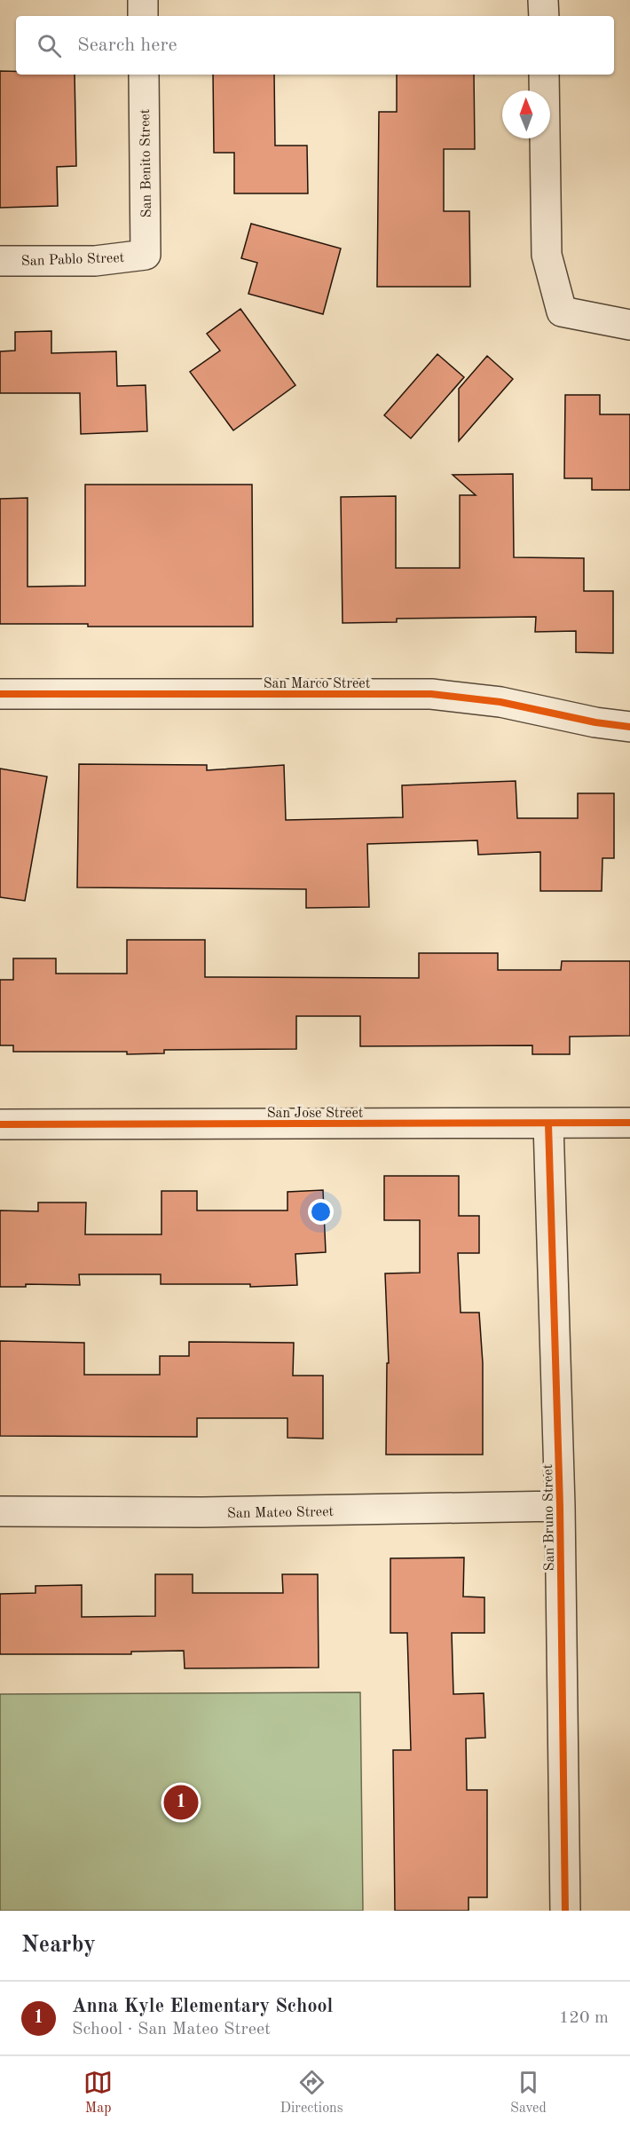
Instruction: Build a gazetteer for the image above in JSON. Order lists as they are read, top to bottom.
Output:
{
  "streets": {
    "street": [
      "San Benito Street",
      "San Pablo Street",
      "San Marco Street",
      "San Jose Street",
      "San Mateo Street",
      "San Bruno Street"
    ]
  },
  "crossings": [
    ["San Benito Street", "San Pablo Street"],
    ["San Jose Street", "San Bruno Street"],
    ["San Mateo Street", "San Bruno Street"]
  ],
  "north": "top",
  "page": {
    "search": "Search here",
    "pins": "1",
    "heading": "Nearby",
    "list": [
      {
        "mark": "1",
        "name": "Anna Kyle Elementary School",
        "note": "School · San Mateo Street",
        "value": "120 m"
      }
    ],
    "nav": ["Map", "Directions", "Saved"]
  }
}
